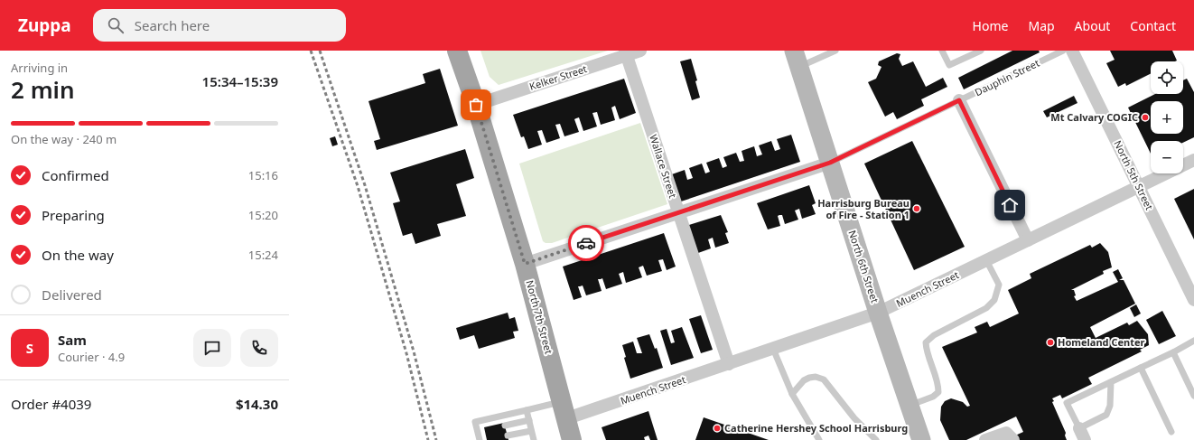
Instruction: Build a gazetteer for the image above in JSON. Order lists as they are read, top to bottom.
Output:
{
  "streets": {
    "main road": ["North 6th Street", "North 7th Street"],
    "street": [
      "Kelker Street",
      "Dauphin Street",
      "Wallace Street",
      "North 5th Street",
      "Muench Street"
    ]
  },
  "crossings": [
    ["Kelker Street", "Wallace Street"],
    ["Kelker Street", "North 7th Street"],
    ["Dauphin Street", "Wallace Street"],
    ["Dauphin Street", "North 6th Street"],
    ["Dauphin Street", "North 7th Street"],
    ["Wallace Street", "Muench Street"],
    ["North 5th Street", "Muench Street"],
    ["North 6th Street", "Muench Street"],
    ["Muench Street", "North 7th Street"]
  ],
  "places": [
    "Mt Calvary COGIC",
    "Harrisburg Bureau of Fire - Station 1",
    "Homeland Center",
    "Catherine Hershey School Harrisburg"
  ],
  "page": {
    "header": "Zuppa",
    "search": "Search here",
    "nav": [
      "Home",
      "Map",
      "About",
      "Contact"
    ],
    "heading": ["2 min", "Arriving in", "15:34–15:39"],
    "panel": [
      "Sam",
      "Courier · 4.9",
      "Order #4039",
      "$14.30"
    ],
    "map_buttons": ["+", "−"],
    "bar": "On the way · 240 m",
    "list": [
      ["Confirmed", "15:16"],
      ["Preparing", "15:20"],
      ["On the way", "15:24"],
      "Delivered"
    ],
    "round": "S"
  }
}
